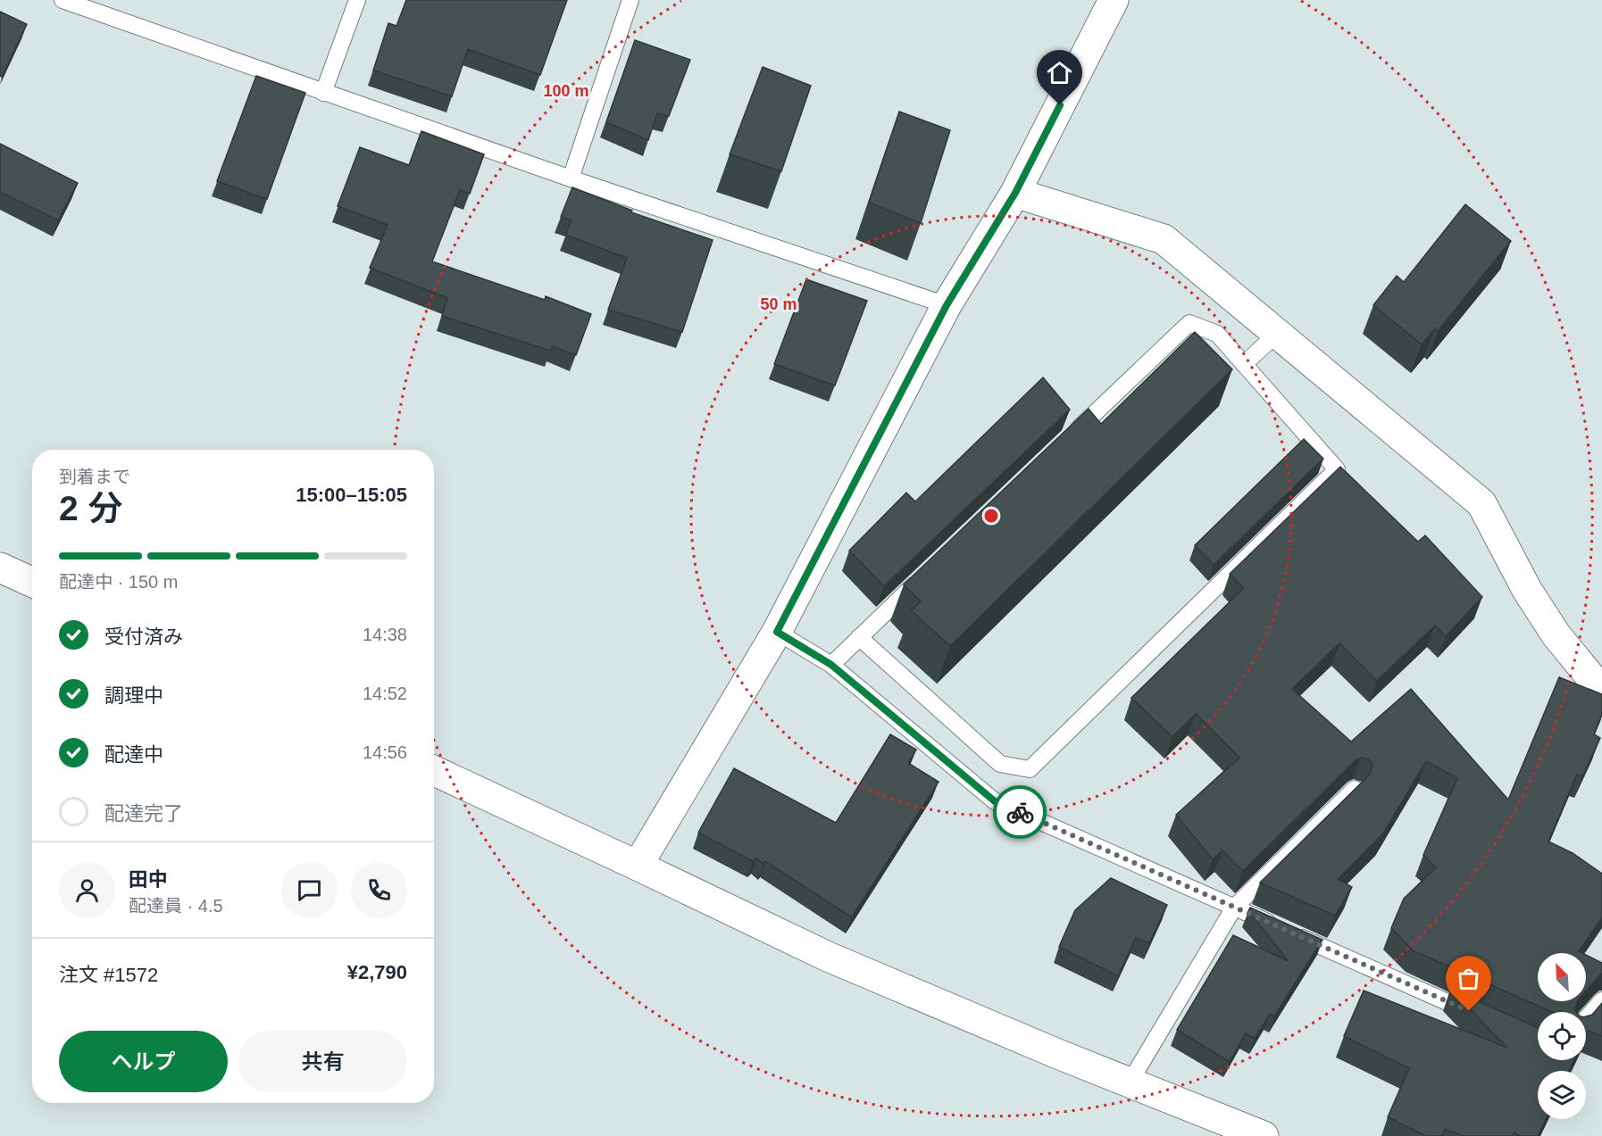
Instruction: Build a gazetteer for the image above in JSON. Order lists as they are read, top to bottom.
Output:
{
  "north": "top left",
  "page": {
    "heading": ["2 分", "到着まで", "15:00–15:05"],
    "panel": [
      "田中",
      "配達員 · 4.5",
      "注文 #1572",
      "¥2,790"
    ],
    "bar": "配達中 · 150 m",
    "list": [
      ["受付済み", "14:38"],
      ["調理中", "14:52"],
      ["配達中", "14:56"],
      "配達完了"
    ],
    "buttons": ["ヘルプ", "共有"]
  },
  "rings": ["100 m", "50 m"]
}
